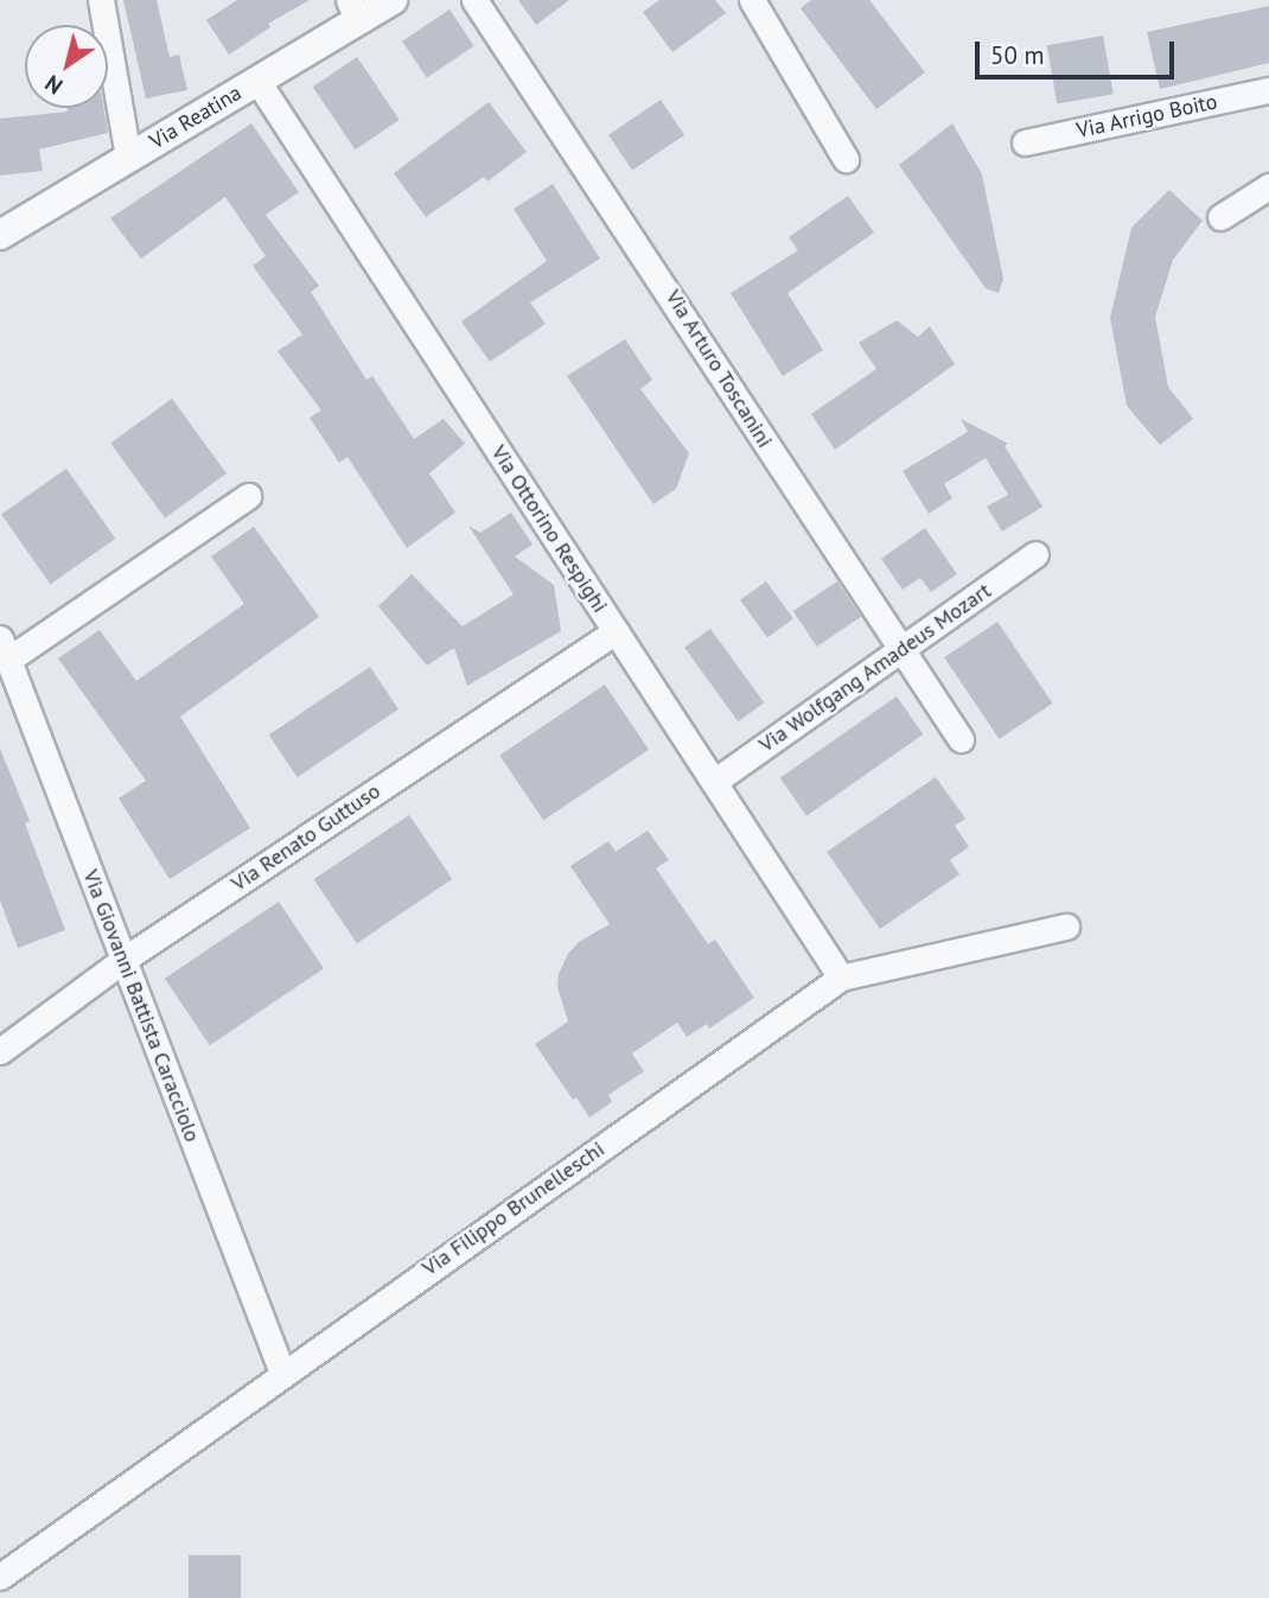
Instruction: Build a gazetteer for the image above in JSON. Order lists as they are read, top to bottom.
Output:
{
  "streets": {
    "street": [
      "Via Arrigo Boito",
      "Via Reatina",
      "Via Arturo Toscanini",
      "Via Ottorino Respighi",
      "Via Wolfgang Amadeus Mozart",
      "Via Renato Guttuso",
      "Via Giovanni Battista Caracciolo",
      "Via Filippo Brunelleschi"
    ]
  },
  "crossings": [
    ["Via Reatina", "Via Ottorino Respighi"],
    ["Via Arturo Toscanini", "Via Wolfgang Amadeus Mozart"],
    ["Via Ottorino Respighi", "Via Wolfgang Amadeus Mozart"],
    ["Via Ottorino Respighi", "Via Renato Guttuso"],
    ["Via Ottorino Respighi", "Via Filippo Brunelleschi"],
    ["Via Renato Guttuso", "Via Giovanni Battista Caracciolo"],
    ["Via Giovanni Battista Caracciolo", "Via Filippo Brunelleschi"]
  ],
  "scale_bar": "50 m",
  "north": "bottom left"
}
